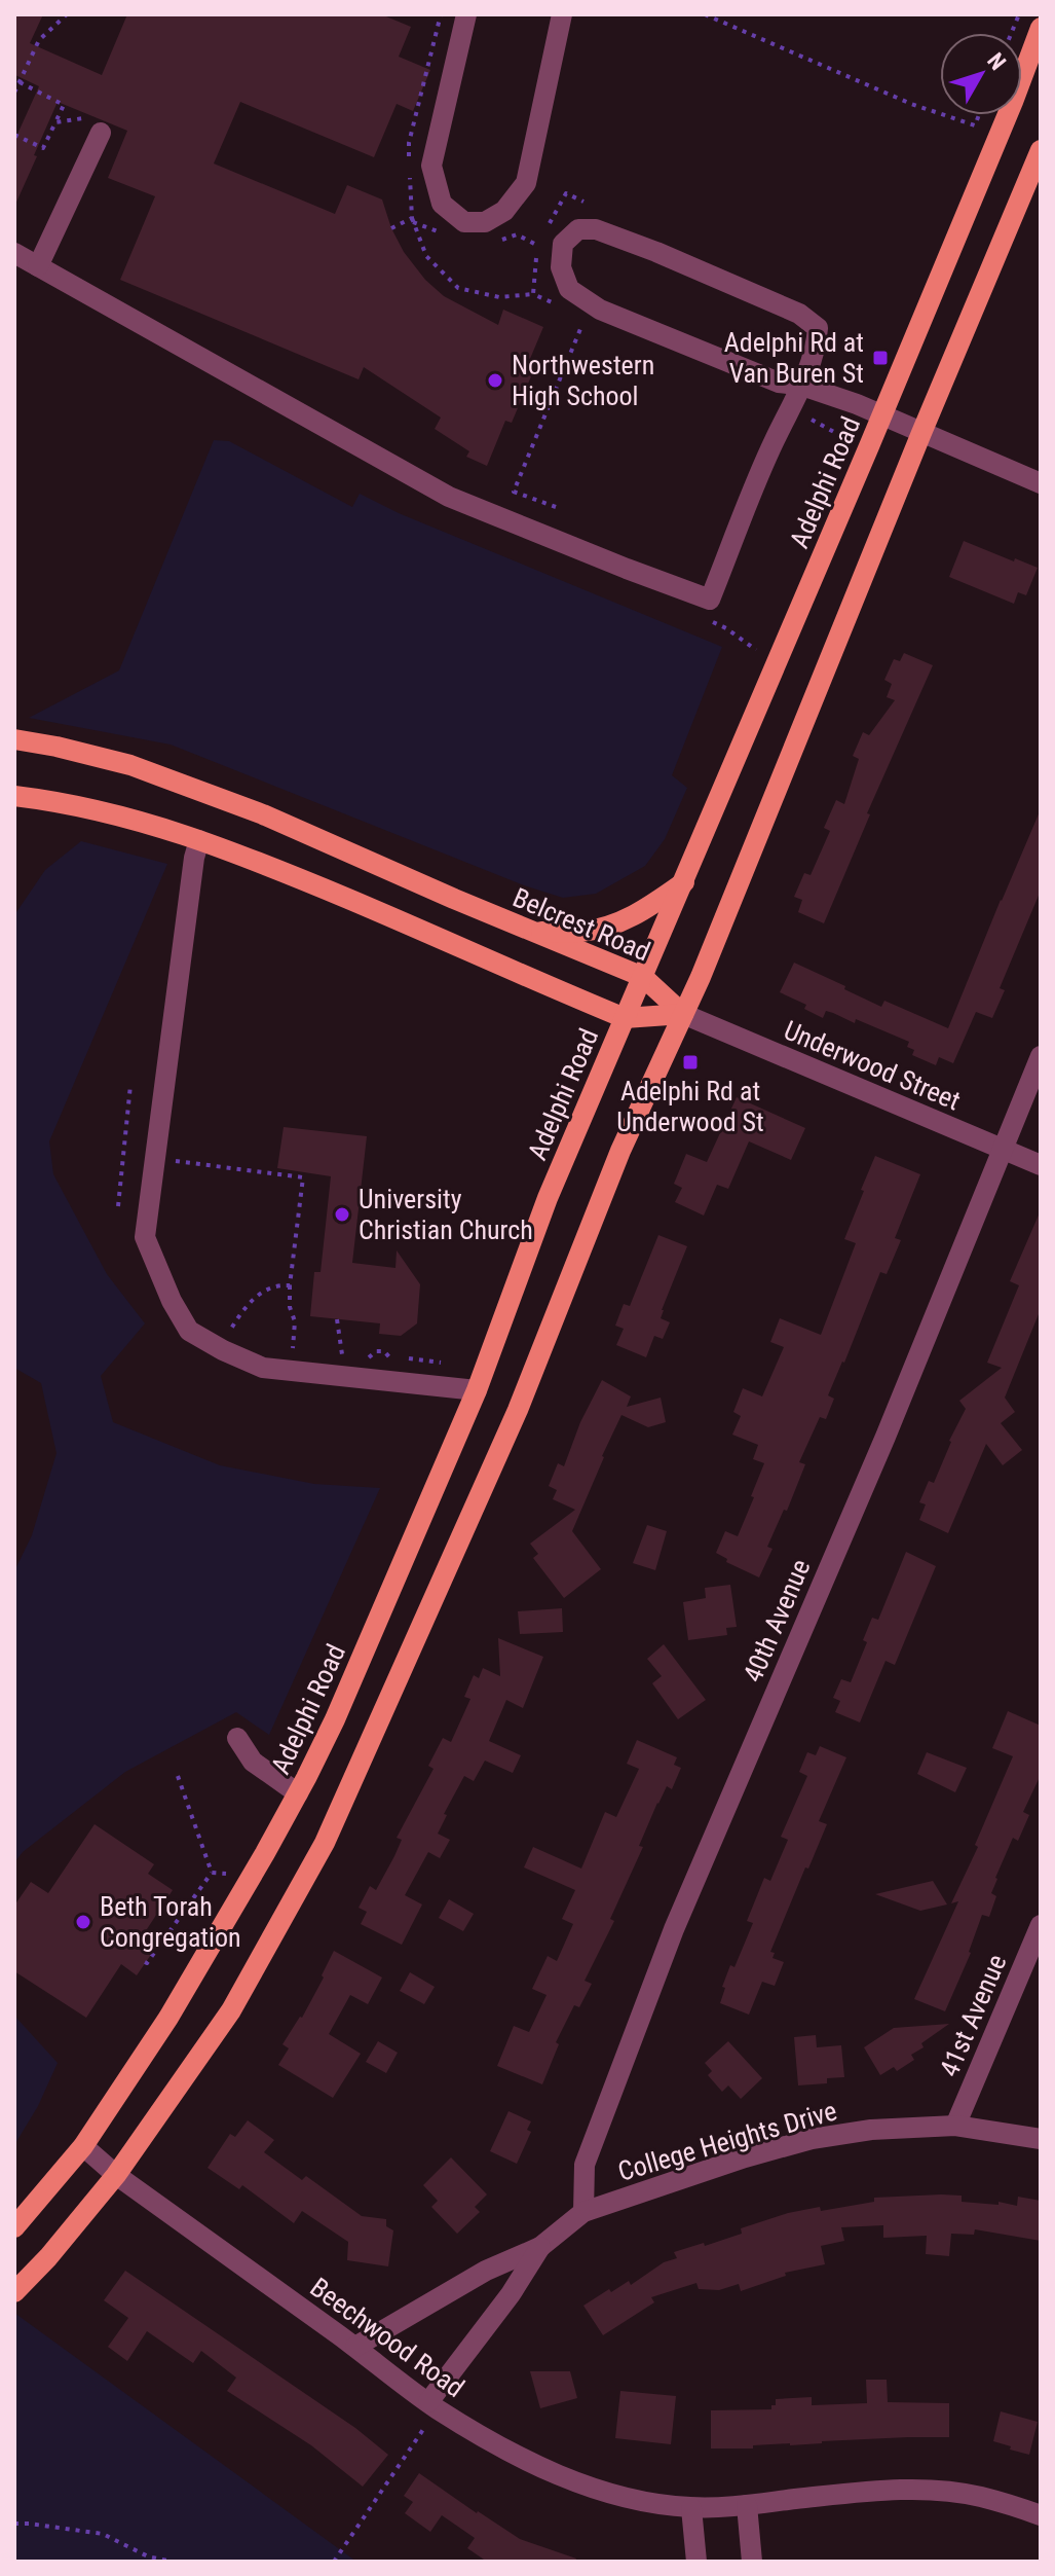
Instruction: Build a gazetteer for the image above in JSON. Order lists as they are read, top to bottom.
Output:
{
  "streets": {
    "main road": ["Adelphi Road", "Belcrest Road"],
    "street": [
      "Underwood Street",
      "40th Avenue",
      "41st Avenue",
      "College Heights Drive",
      "Beechwood Road"
    ]
  },
  "crossings": [
    ["Adelphi Road", "Belcrest Road"],
    ["Adelphi Road", "Beechwood Road"],
    ["Belcrest Road", "Underwood Street"],
    ["Underwood Street", "40th Avenue"],
    ["40th Avenue", "College Heights Drive"],
    ["41st Avenue", "College Heights Drive"],
    ["College Heights Drive", "Beechwood Road"]
  ],
  "places": {
    "transit": ["Adelphi Rd at Van Buren St", "Adelphi Rd at Underwood St"],
    "other": ["Northwestern High School", "University Christian Church", "Beth Torah Congregation"]
  },
  "north": "top right"
}
